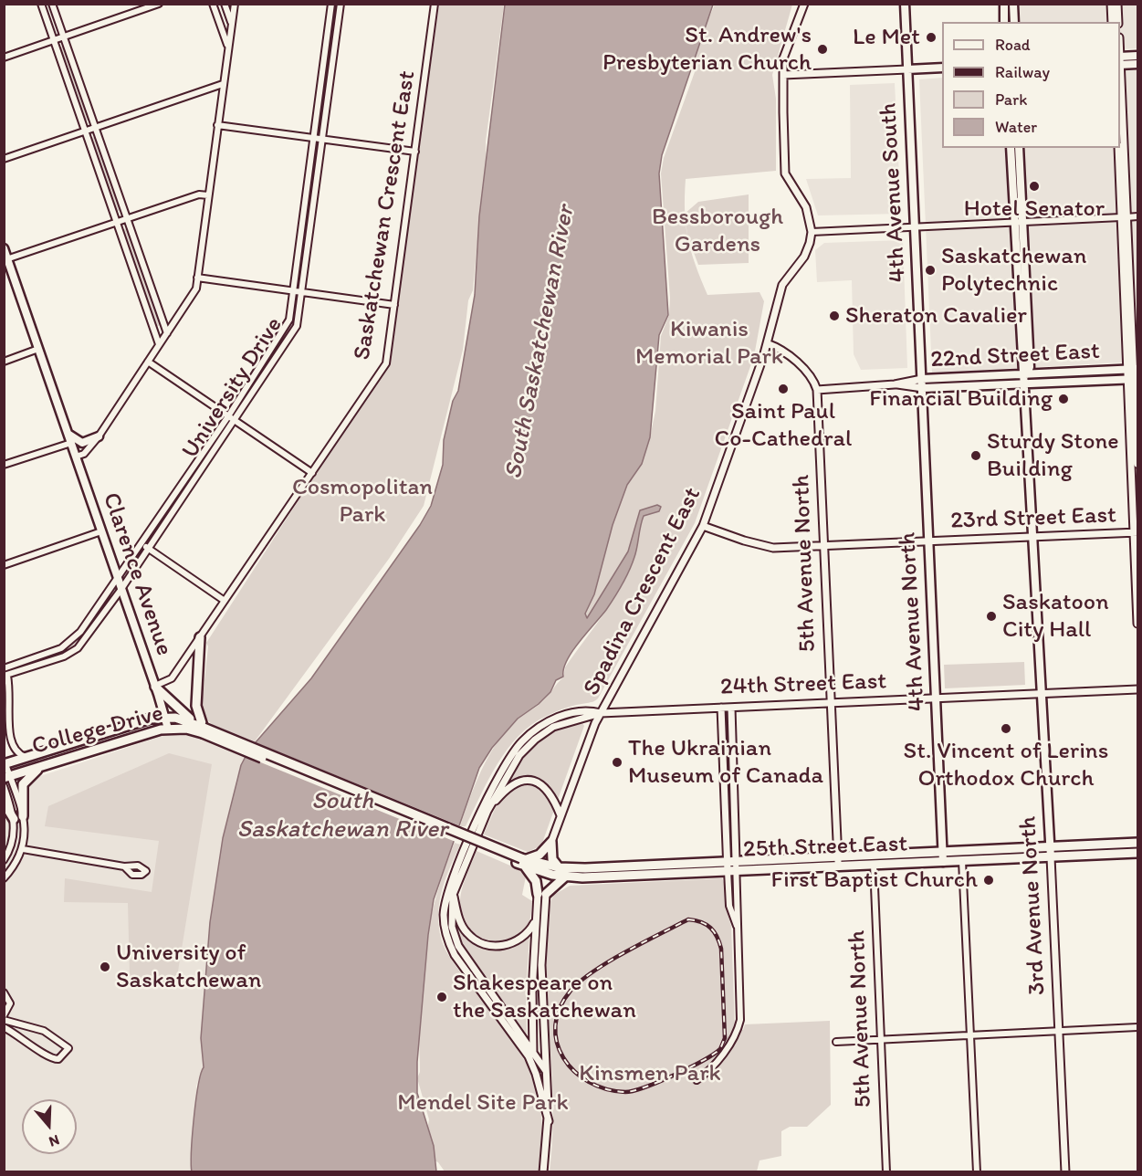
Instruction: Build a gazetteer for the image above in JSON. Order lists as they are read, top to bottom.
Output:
{
  "streets": {
    "main road": [
      "4th Avenue South",
      "22nd Street East",
      "Clarence Avenue",
      "4th Avenue North",
      "College Drive",
      "25th Street East",
      "3rd Avenue North"
    ],
    "street": [
      "Saskatchewan Crescent East",
      "University Drive",
      "23rd Street East",
      "5th Avenue North",
      "Spadina Crescent East",
      "24th Street East"
    ]
  },
  "crossings": [
    ["4th Avenue South", "22nd Street East"],
    ["4th Avenue South", "4th Avenue North"],
    ["Saskatchewan Crescent East", "Clarence Avenue"],
    ["22nd Street East", "5th Avenue North"],
    ["22nd Street East", "4th Avenue North"],
    ["22nd Street East", "3rd Avenue North"],
    ["University Drive", "Clarence Avenue"],
    ["University Drive", "College Drive"],
    ["23rd Street East", "5th Avenue North"],
    ["23rd Street East", "Spadina Crescent East"],
    ["23rd Street East", "4th Avenue North"],
    ["23rd Street East", "3rd Avenue North"],
    ["5th Avenue North", "24th Street East"],
    ["5th Avenue North", "25th Street East"],
    ["Clarence Avenue", "College Drive"],
    ["Spadina Crescent East", "24th Street East"],
    ["4th Avenue North", "24th Street East"],
    ["4th Avenue North", "25th Street East"],
    ["24th Street East", "3rd Avenue North"],
    ["25th Street East", "3rd Avenue North"]
  ],
  "water": ["South Saskatchewan River"],
  "parks": [
    "Bessborough Gardens",
    "Kiwanis Memorial Park",
    "Cosmopolitan Park",
    "Kinsmen Park",
    "Mendel Site Park"
  ],
  "places": [
    "Le Met",
    "St. Andrew's Presbyterian Church",
    "Hotel Senator",
    "Saskatchewan Polytechnic",
    "Sheraton Cavalier",
    "Saint Paul Co-Cathedral",
    "Financial Building",
    "Sturdy Stone Building",
    "Saskatoon City Hall",
    "St. Vincent of Lerins Orthodox Church",
    "The Ukrainian Museum of Canada",
    "First Baptist Church",
    "University of Saskatchewan",
    "Shakespeare on the Saskatchewan"
  ],
  "legend": [
    "Road",
    "Railway",
    "Park",
    "Water"
  ],
  "north": "bottom"
}
